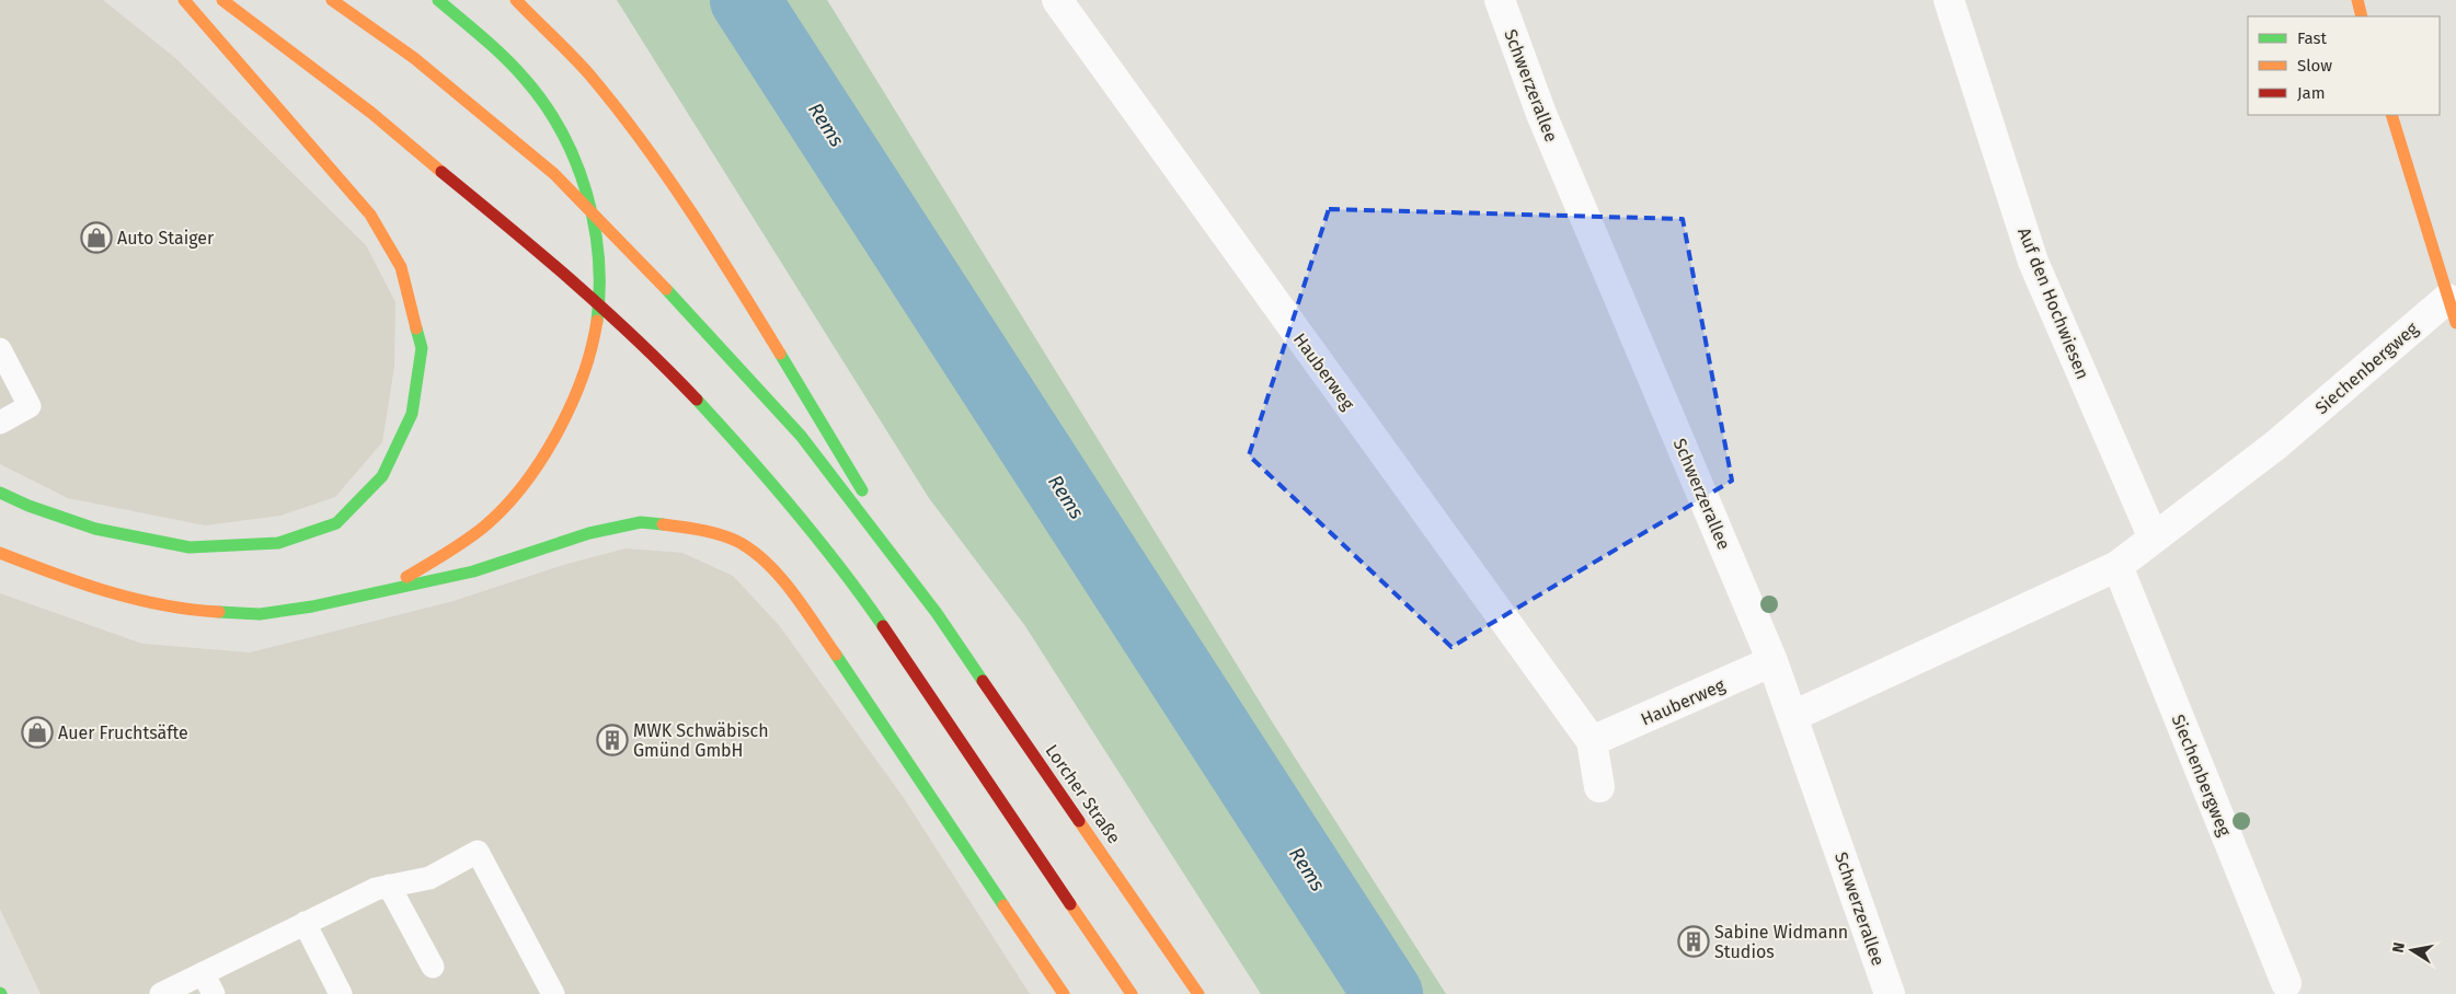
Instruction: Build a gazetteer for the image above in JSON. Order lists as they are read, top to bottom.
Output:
{
  "streets": {
    "main road": ["Lorcher Straße"],
    "street": [
      "Schwerzerallee",
      "Auf den Hochwiesen",
      "Siechenbergweg",
      "Hauberweg"
    ]
  },
  "crossings": [
    ["Schwerzerallee", "Siechenbergweg"],
    ["Schwerzerallee", "Hauberweg"],
    ["Auf den Hochwiesen", "Siechenbergweg"]
  ],
  "water": ["Rems"],
  "places": {
    "shop": ["Auto Staiger", "Auer Fruchtsäfte"],
    "building": ["MWK Schwäbisch Gmünd GmbH", "Sabine Widmann Studios"]
  },
  "legend": ["Fast", "Slow", "Jam"],
  "north": "left"
}
